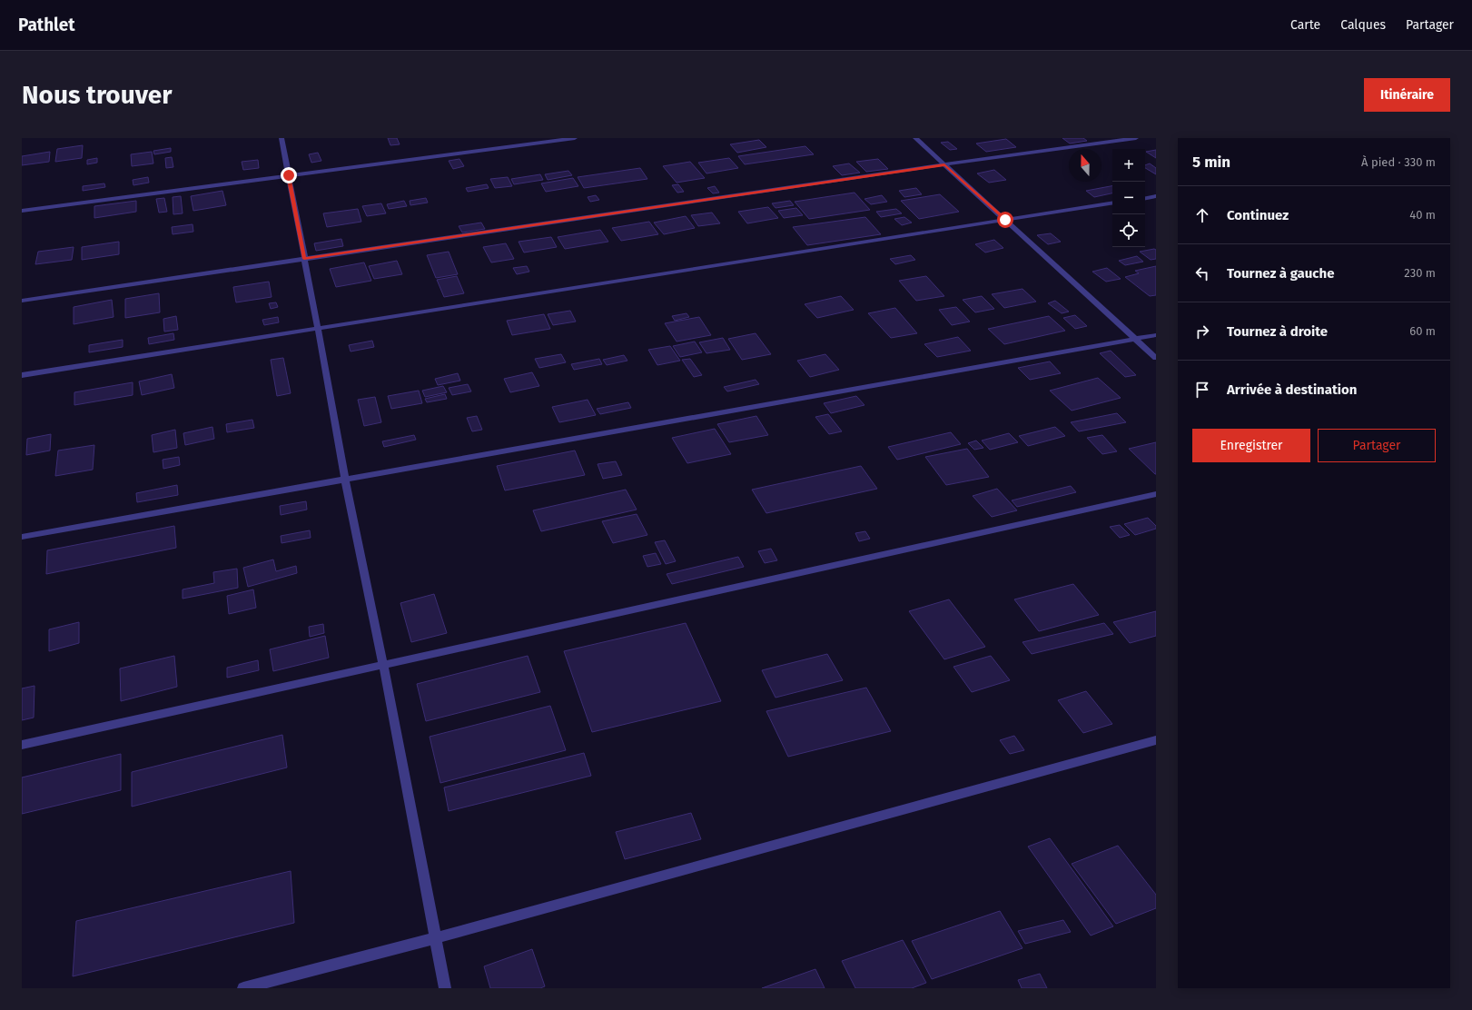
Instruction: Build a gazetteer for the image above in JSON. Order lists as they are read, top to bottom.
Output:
{
  "north": "top",
  "page": {
    "header": "Pathlet",
    "nav": ["Carte", "Calques", "Partager"],
    "buttons": [
      "Itinéraire",
      ["Enregistrer", "Partager"]
    ],
    "title": "Nous trouver",
    "heading": ["5 min", "À pied · 330 m"],
    "map_buttons": ["+", "−"],
    "list": [
      ["Continuez", "40 m"],
      ["Tournez à gauche", "230 m"],
      ["Tournez à droite", "60 m"],
      "Arrivée à destination"
    ]
  }
}
